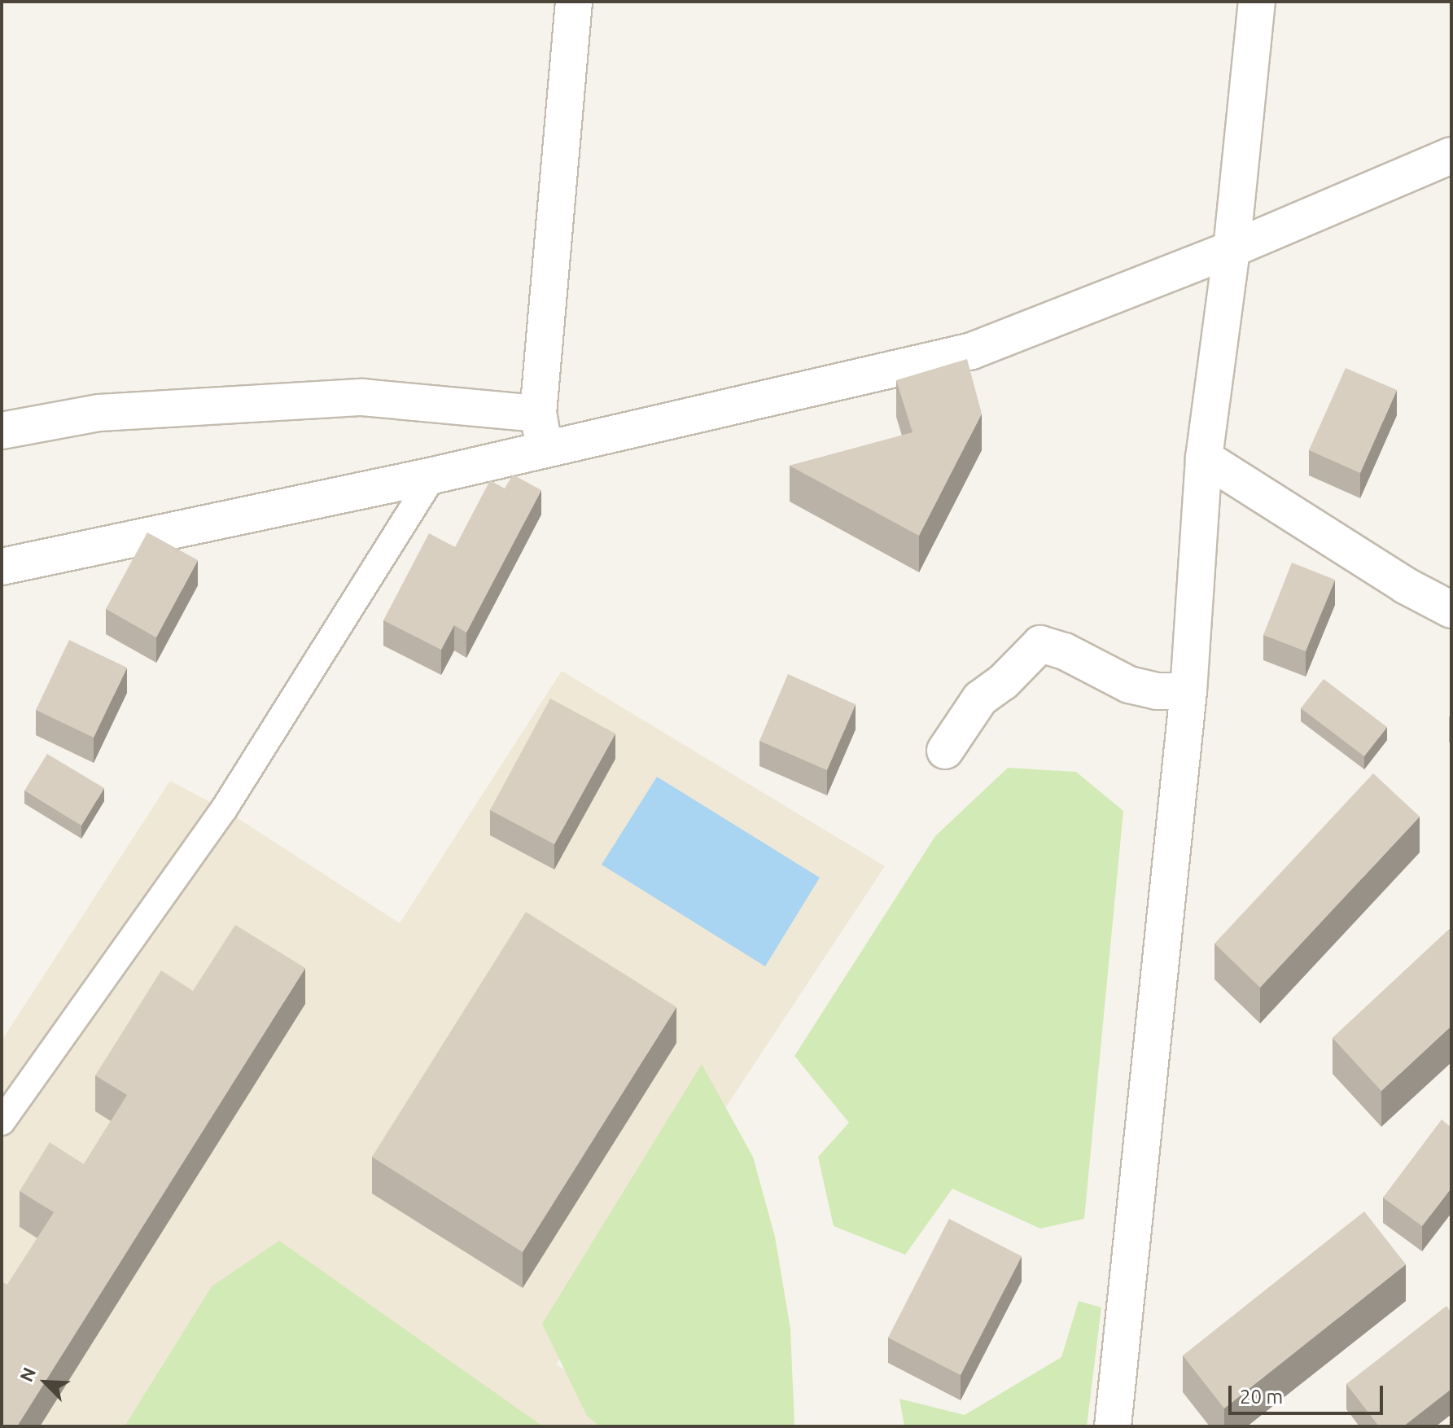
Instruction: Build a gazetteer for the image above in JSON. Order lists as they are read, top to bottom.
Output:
{
  "scale_bar": "20 m",
  "north": "top left"
}
